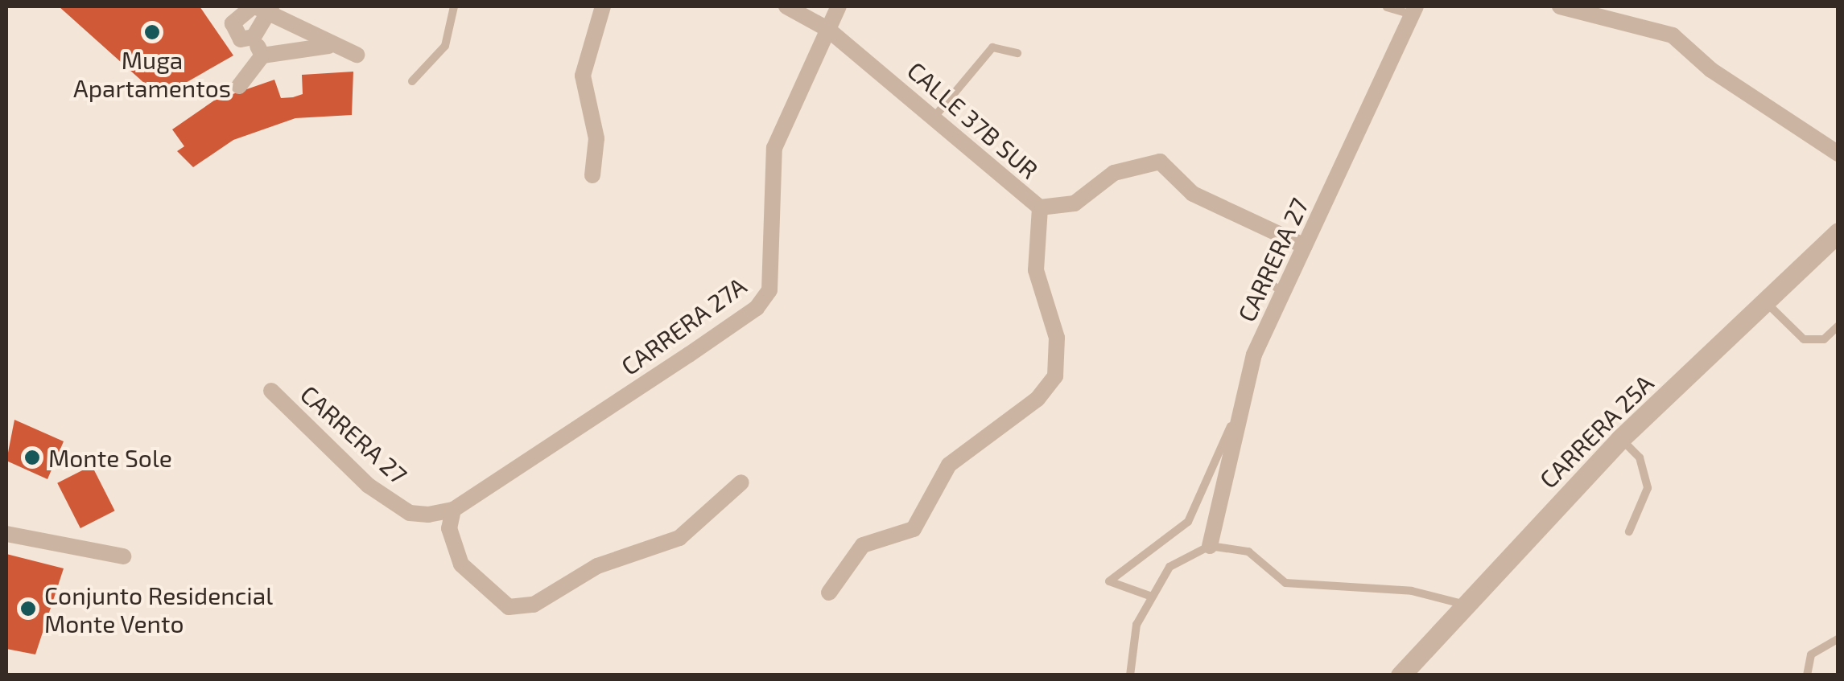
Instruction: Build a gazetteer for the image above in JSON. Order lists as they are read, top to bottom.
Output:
{
  "streets": {
    "street": [
      "CALLE 37B SUR",
      "CARRERA 27",
      "CARRERA 27A",
      "CARRERA 25A"
    ]
  },
  "crossings": [
    ["CALLE 37B SUR", "CARRERA 27"],
    ["CALLE 37B SUR", "CARRERA 27A"],
    ["CARRERA 27", "CARRERA 27A"]
  ],
  "places": ["Muga Apartamentos", "Monte Sole", "Conjunto Residencial Monte Vento"]
}
